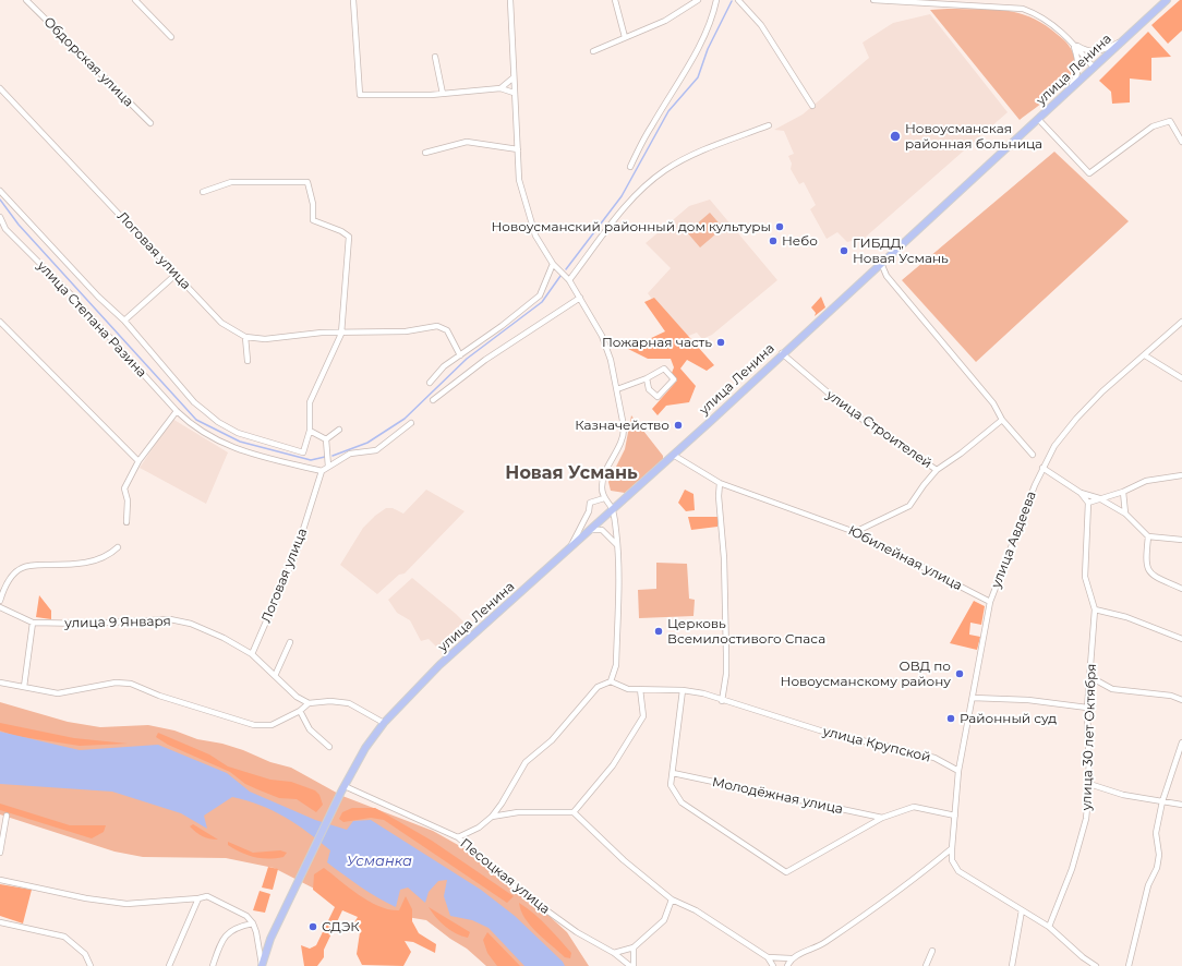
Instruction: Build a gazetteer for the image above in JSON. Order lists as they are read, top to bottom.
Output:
{
  "streets": {
    "main road": ["улица Ленина"],
    "street": [
      "Обдорская улица",
      "Логовая улица",
      "улица Степана Разина",
      "улица Строителей",
      "улица Авдеева",
      "Юбилейная улица",
      "улица 9 Января",
      "улица 30 лет Октября",
      "улица Крупской",
      "Молодёжная улица",
      "Песоцкая улица"
    ]
  },
  "crossings": [
    ["улица Ленина", "улица Строителей"],
    ["улица Ленина", "Песоцкая улица"],
    ["Логовая улица", "улица Степана Разина"],
    ["Логовая улица", "улица 9 Января"],
    ["улица Авдеева", "Юбилейная улица"]
  ],
  "districts": ["Новая Усмань"],
  "water": ["Усманка"],
  "places": [
    "Новоусманская районная больница",
    "Новоусманский районный дом культуры",
    "Небо",
    "ГИБДД, Новая Усмань",
    "Пожарная часть",
    "Казначейство",
    "Церковь Всемилостивого Спаса",
    "ОВД по Новоусманскому району",
    "Районный суд",
    "СДЭК"
  ]
}
